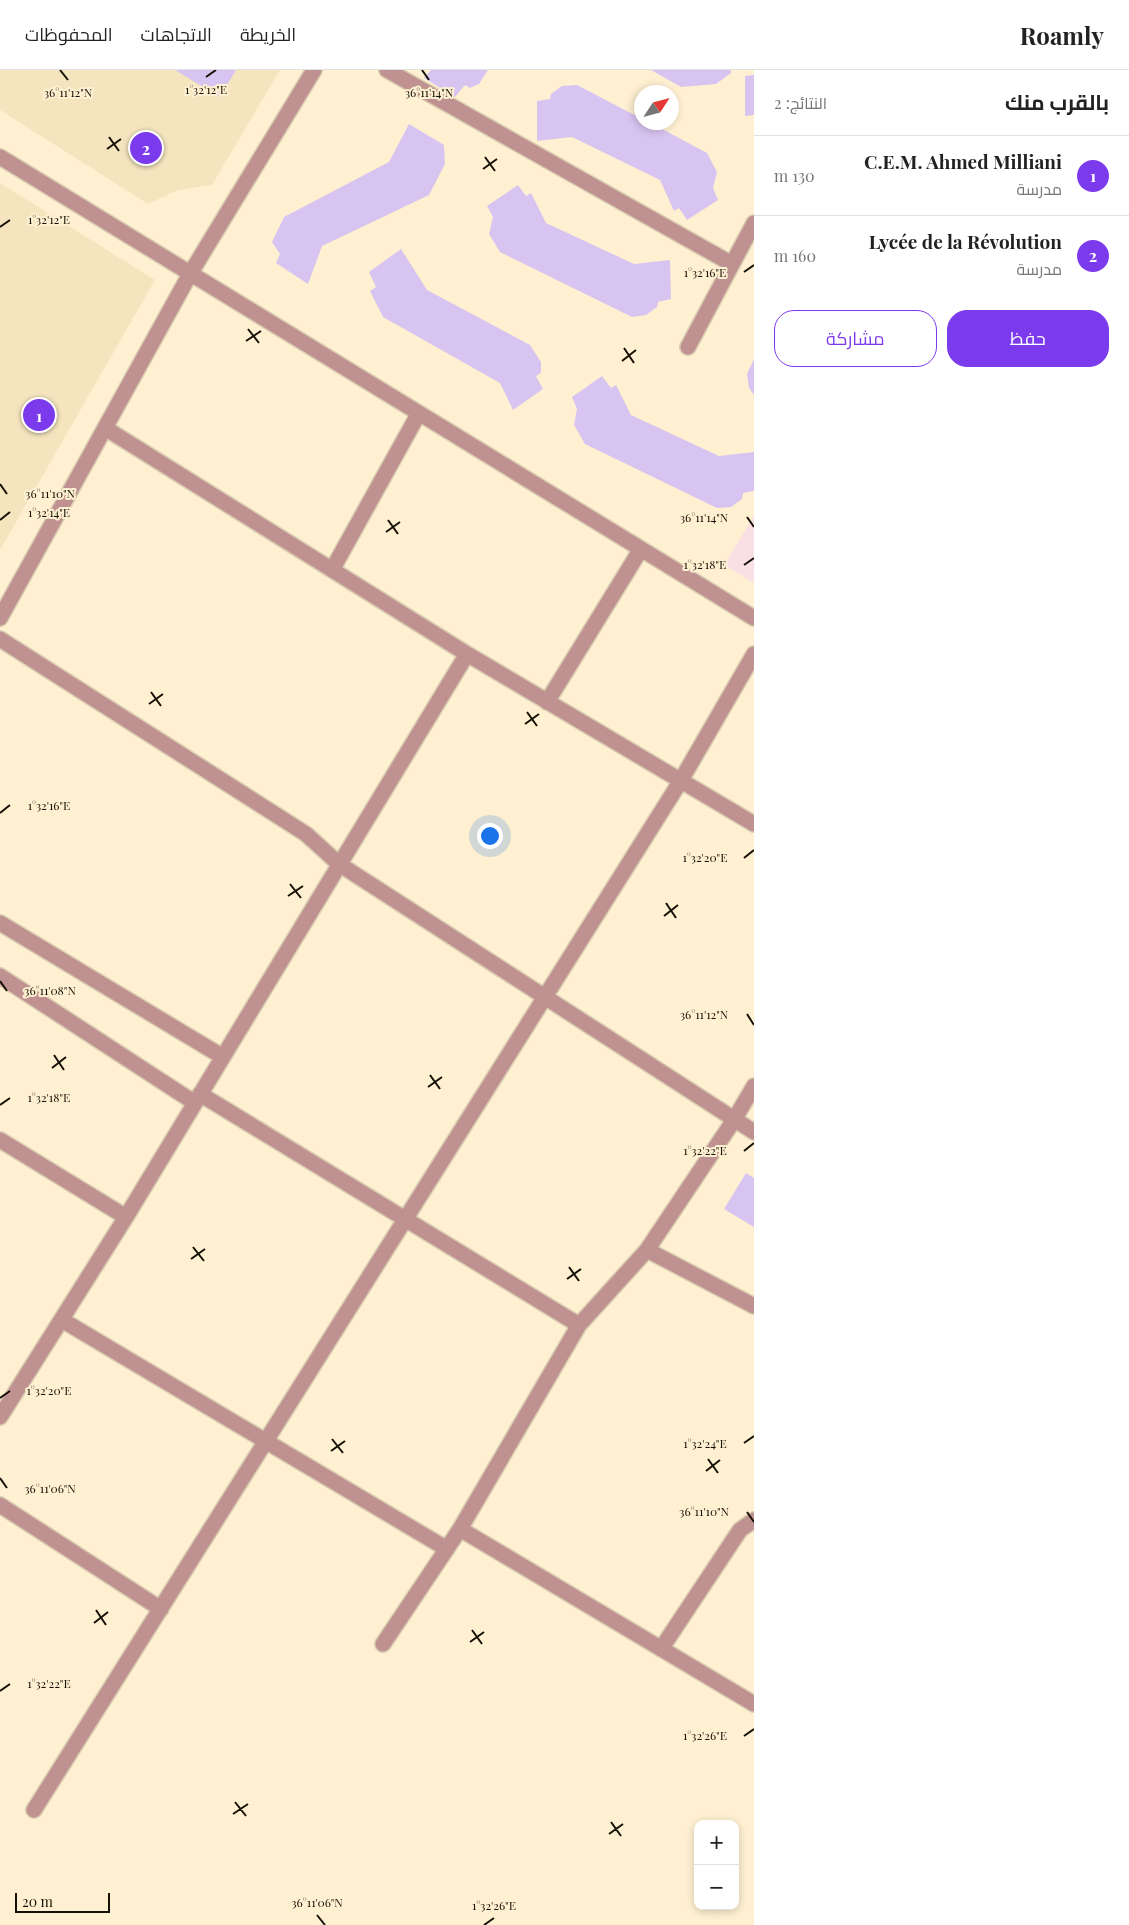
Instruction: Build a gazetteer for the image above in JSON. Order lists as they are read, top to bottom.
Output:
{
  "scale_bar": "20 m",
  "north": "top right",
  "page": {
    "header": "Roamly",
    "nav": ["الخريطة", "الاتجاهات", "المحفوظات"],
    "heading": ["بالقرب منك", "النتائج: 2"],
    "pins": ["2", "1"],
    "list": [
      {
        "mark": "1",
        "name": "C.E.M. Ahmed Milliani",
        "note": "مدرسة",
        "value": "130 m"
      },
      {
        "mark": "2",
        "name": "Lycée de la Révolution",
        "note": "مدرسة",
        "value": "160 m"
      }
    ],
    "buttons": ["حفظ", "مشاركة"],
    "map_buttons": ["+", "−"],
    "scale": "20 m"
  },
  "coordinates": [
    "1°32'12\"E",
    "36°11'12\"N",
    "36°11'14\"N",
    "1°32'16\"E",
    "36°11'10\"N",
    "1°32'14\"E",
    "1°32'18\"E",
    "1°32'20\"E",
    "36°11'08\"N",
    "1°32'22\"E",
    "1°32'24\"E",
    "36°11'06\"N",
    "1°32'26\"E"
  ]
}
